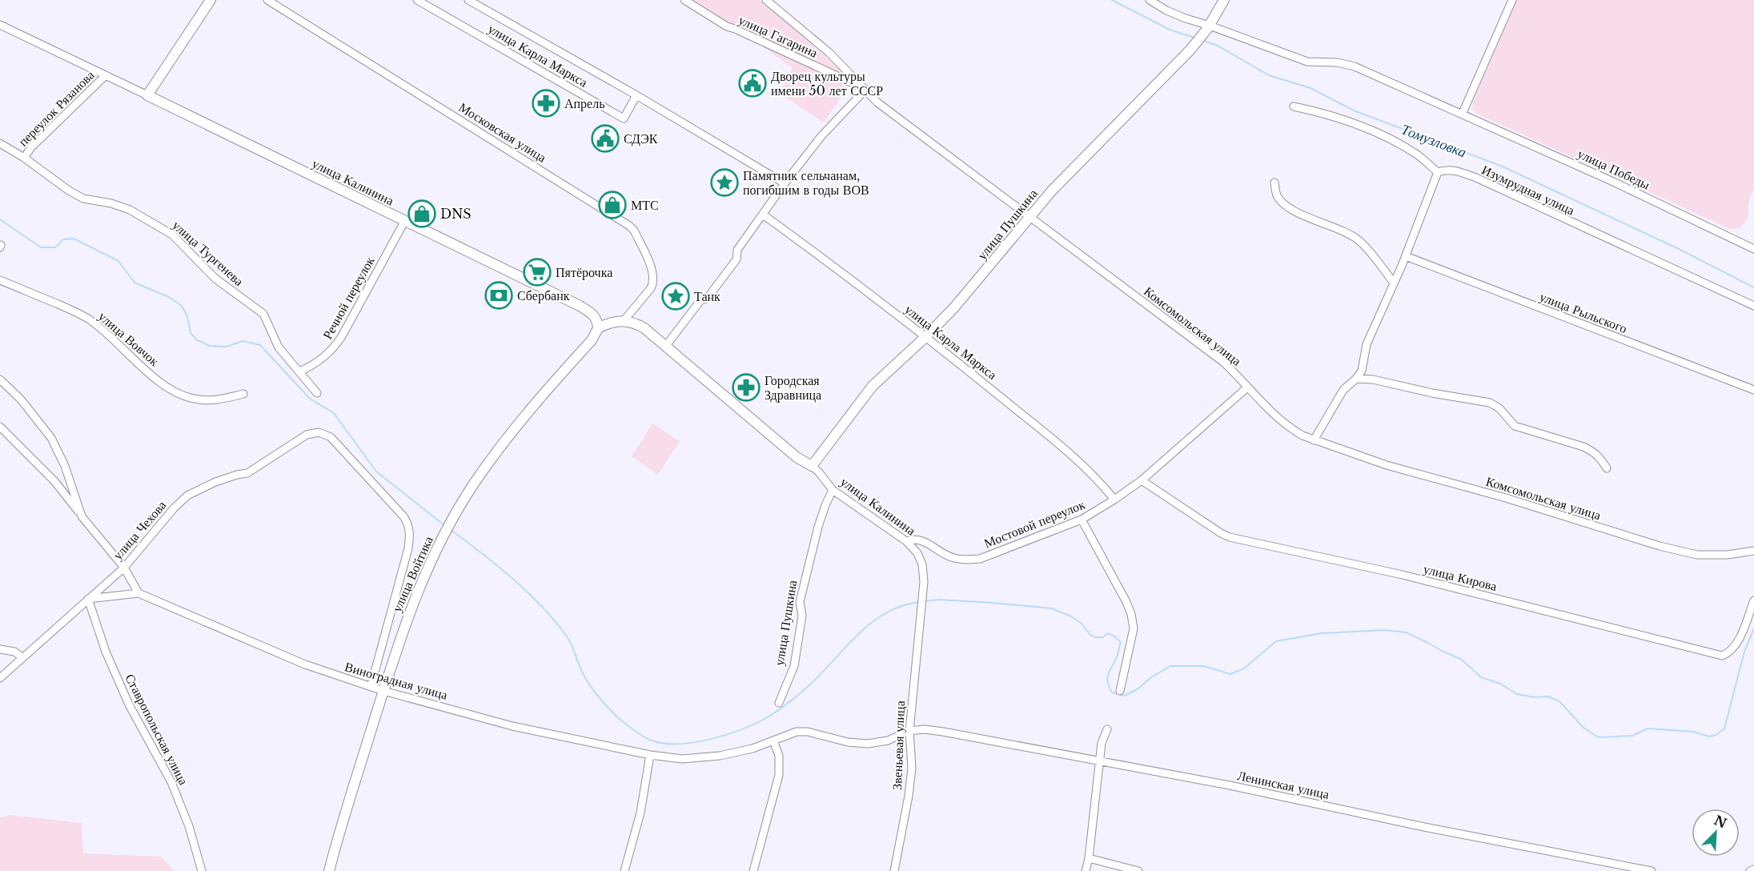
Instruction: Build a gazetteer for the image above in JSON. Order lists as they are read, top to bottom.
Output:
{
  "streets": {
    "main road": ["улица Калинина", "улица Пушкина", "улица Войтика"],
    "street": [
      "улица Гагарина",
      "улица Карла Маркса",
      "переулок Рязанова",
      "Московская улица",
      "улица Победы",
      "Изумрудная улица",
      "улица Тургенева",
      "Речной переулок",
      "улица Рыльского",
      "Комсомольская улица",
      "улица Вовчок",
      "Мостовой переулок",
      "улица Чехова",
      "улица Кирова",
      "Виноградная улица",
      "Ставропольская улица",
      "Звеньевая улица",
      "Ленинская улица"
    ]
  },
  "crossings": [
    ["улица Гагарина", "Комсомольская улица"],
    ["улица Карла Маркса", "улица Пушкина"],
    ["улица Карла Маркса", "Мостовой переулок"],
    ["переулок Рязанова", "улица Калинина"],
    ["переулок Рязанова", "улица Тургенева"],
    ["Московская улица", "улица Калинина"],
    ["улица Победы", "улица Пушкина"],
    ["улица Калинина", "улица Пушкина"],
    ["улица Калинина", "Речной переулок"],
    ["улица Калинина", "Мостовой переулок"],
    ["улица Калинина", "улица Войтика"],
    ["улица Калинина", "Звеньевая улица"],
    ["улица Пушкина", "Комсомольская улица"],
    ["улица Тургенева", "Речной переулок"],
    ["Комсомольская улица", "Мостовой переулок"],
    ["Мостовой переулок", "улица Кирова"],
    ["улица Чехова", "Виноградная улица"],
    ["улица Чехова", "Ставропольская улица"],
    ["улица Войтика", "Виноградная улица"],
    ["Виноградная улица", "Звеньевая улица"],
    ["Виноградная улица", "Ленинская улица"],
    ["Звеньевая улица", "Ленинская улица"]
  ],
  "water": ["Томузловка"],
  "places": {
    "public building": ["Дворец культуры имени 50 лет СССР", "СДЭК"],
    "pharmacy": ["Апрель", "Городская Здравница"],
    "place": ["Памятник сельчанам, погибшим в годы ВОВ", "Танк"],
    "shop": ["МТС", "DNS"],
    "supermarket": ["Пятёрочка"],
    "bank": ["Сбербанк"]
  },
  "north": "top right"
}
